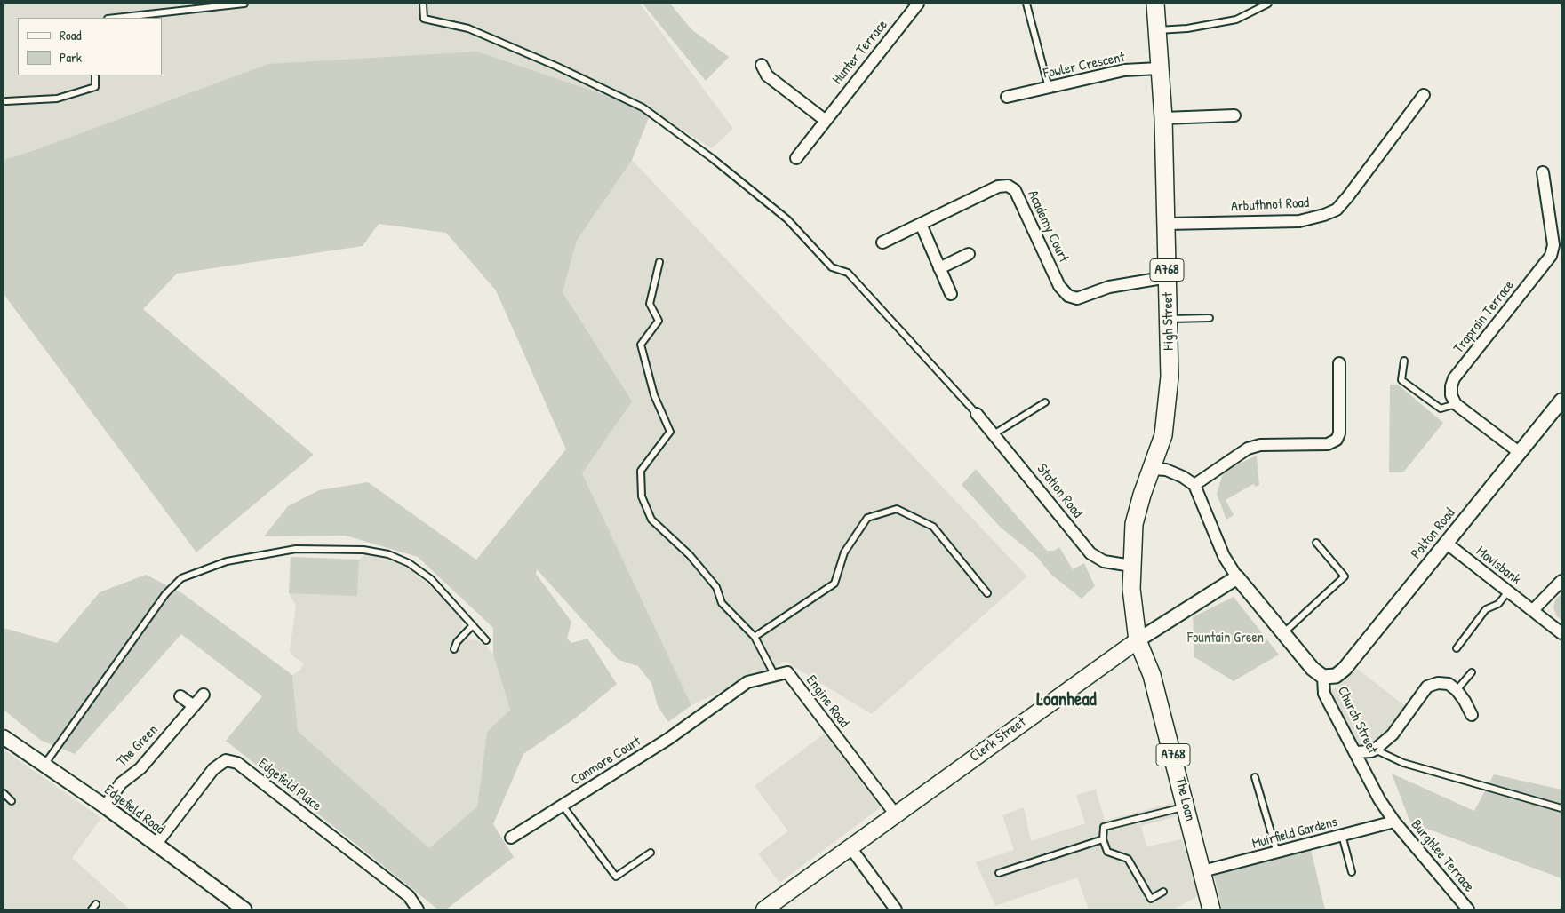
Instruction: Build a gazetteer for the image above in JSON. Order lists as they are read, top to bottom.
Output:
{
  "streets": {
    "main road": [
      "A768",
      "High Street",
      "Clerk Street",
      "The Loan"
    ],
    "street": [
      "Hunter Terrace",
      "Fowler Crescent",
      "Arbuthnot Road",
      "Academy Court",
      "Traprain Terrace",
      "Station Road",
      "Polton Road",
      "Mavisbank",
      "Engine Road",
      "Church Street",
      "The Green",
      "Canmore Court",
      "Edgefield Place",
      "Edgefield Road",
      "Muirfield Gardens",
      "Burghlee Terrace"
    ]
  },
  "crossings": [
    ["Fowler Crescent", "A768"],
    ["Fowler Crescent", "High Street"],
    ["Arbuthnot Road", "High Street"],
    ["Academy Court", "High Street"],
    ["A768", "High Street"],
    ["High Street", "Station Road"],
    ["High Street", "Clerk Street"],
    ["High Street", "The Loan"],
    ["Polton Road", "Mavisbank"],
    ["Polton Road", "Church Street"],
    ["Engine Road", "Clerk Street"],
    ["Engine Road", "Canmore Court"],
    ["Church Street", "Clerk Street"],
    ["Church Street", "Muirfield Gardens"],
    ["Church Street", "Burghlee Terrace"],
    ["Clerk Street", "The Loan"],
    ["The Green", "Edgefield Road"],
    ["Edgefield Place", "Edgefield Road"],
    ["The Loan", "Muirfield Gardens"],
    ["Muirfield Gardens", "Burghlee Terrace"]
  ],
  "districts": ["Loanhead"],
  "parks": ["Fountain Green"],
  "legend": ["Road", "Park"]
}
